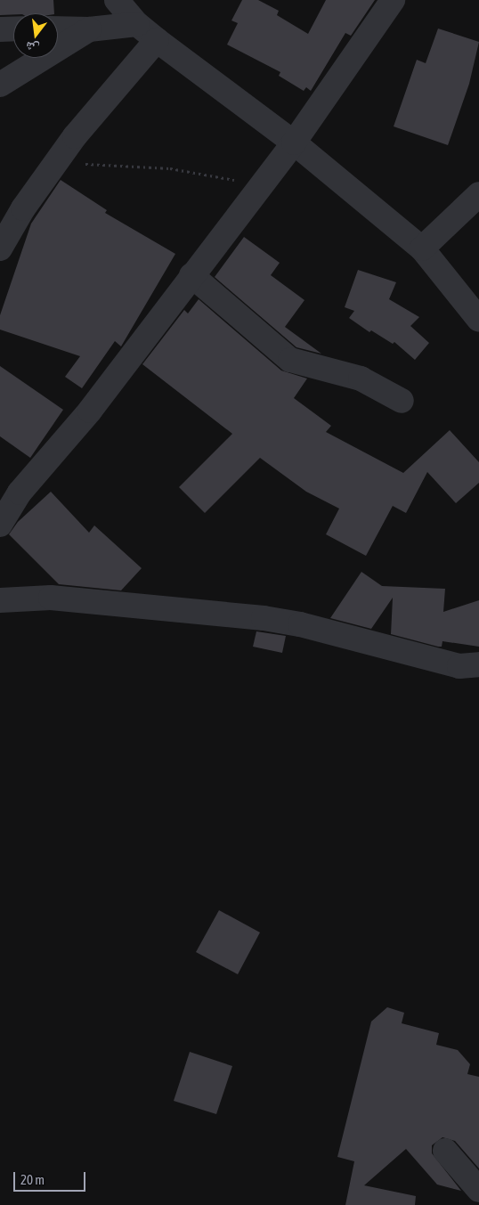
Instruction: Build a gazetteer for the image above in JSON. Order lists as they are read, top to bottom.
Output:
{
  "scale_bar": "20 m",
  "north": "bottom"
}
